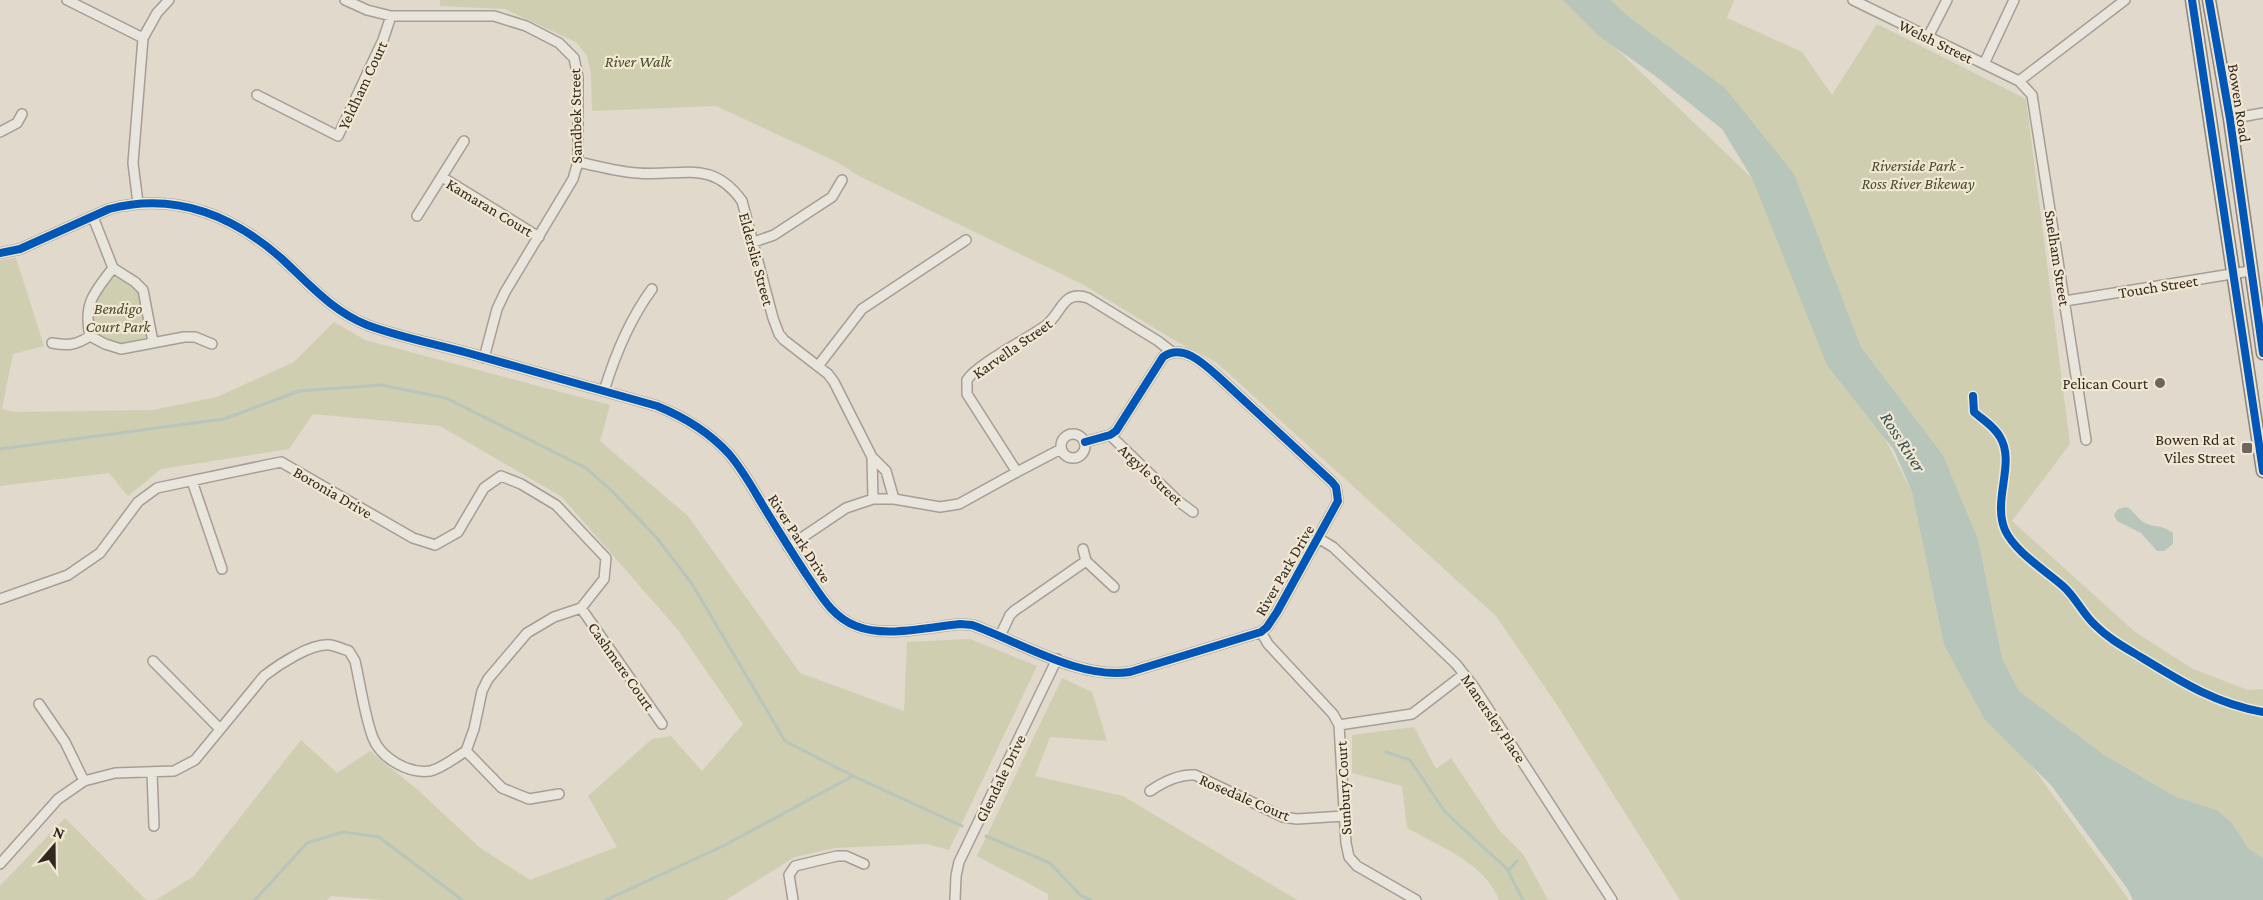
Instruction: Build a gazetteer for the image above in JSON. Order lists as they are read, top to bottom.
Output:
{
  "streets": {
    "main road": ["Bowen Road"],
    "street": [
      "Welsh Street",
      "Yeldham Court",
      "Sandbek Street",
      "Kamaran Court",
      "Snelham Street",
      "Elderslie Street",
      "Touch Street",
      "Karvella Street",
      "Argyle Street",
      "Boronia Drive",
      "River Park Drive",
      "Cashmere Court",
      "Manersley Place",
      "Glendale Drive",
      "Sunbury Court",
      "Rosedale Court"
    ]
  },
  "crossings": [
    ["Welsh Street", "Snelham Street"],
    ["Yeldham Court", "Sandbek Street"],
    ["Bowen Road", "Touch Street"],
    ["Sandbek Street", "Kamaran Court"],
    ["Sandbek Street", "Elderslie Street"],
    ["Sandbek Street", "River Park Drive"],
    ["Snelham Street", "Touch Street"],
    ["Karvella Street", "River Park Drive"],
    ["Boronia Drive", "Cashmere Court"],
    ["River Park Drive", "Manersley Place"],
    ["River Park Drive", "Glendale Drive"],
    ["River Park Drive", "Sunbury Court"],
    ["Sunbury Court", "Rosedale Court"]
  ],
  "water": ["Ross River"],
  "parks": ["River Walk", "Riverside Park - Ross River Bikeway", "Bendigo Court Park"],
  "places": {
    "other": ["Pelican Court"],
    "transit": ["Bowen Rd at Viles Street"]
  },
  "north": "top"
}
